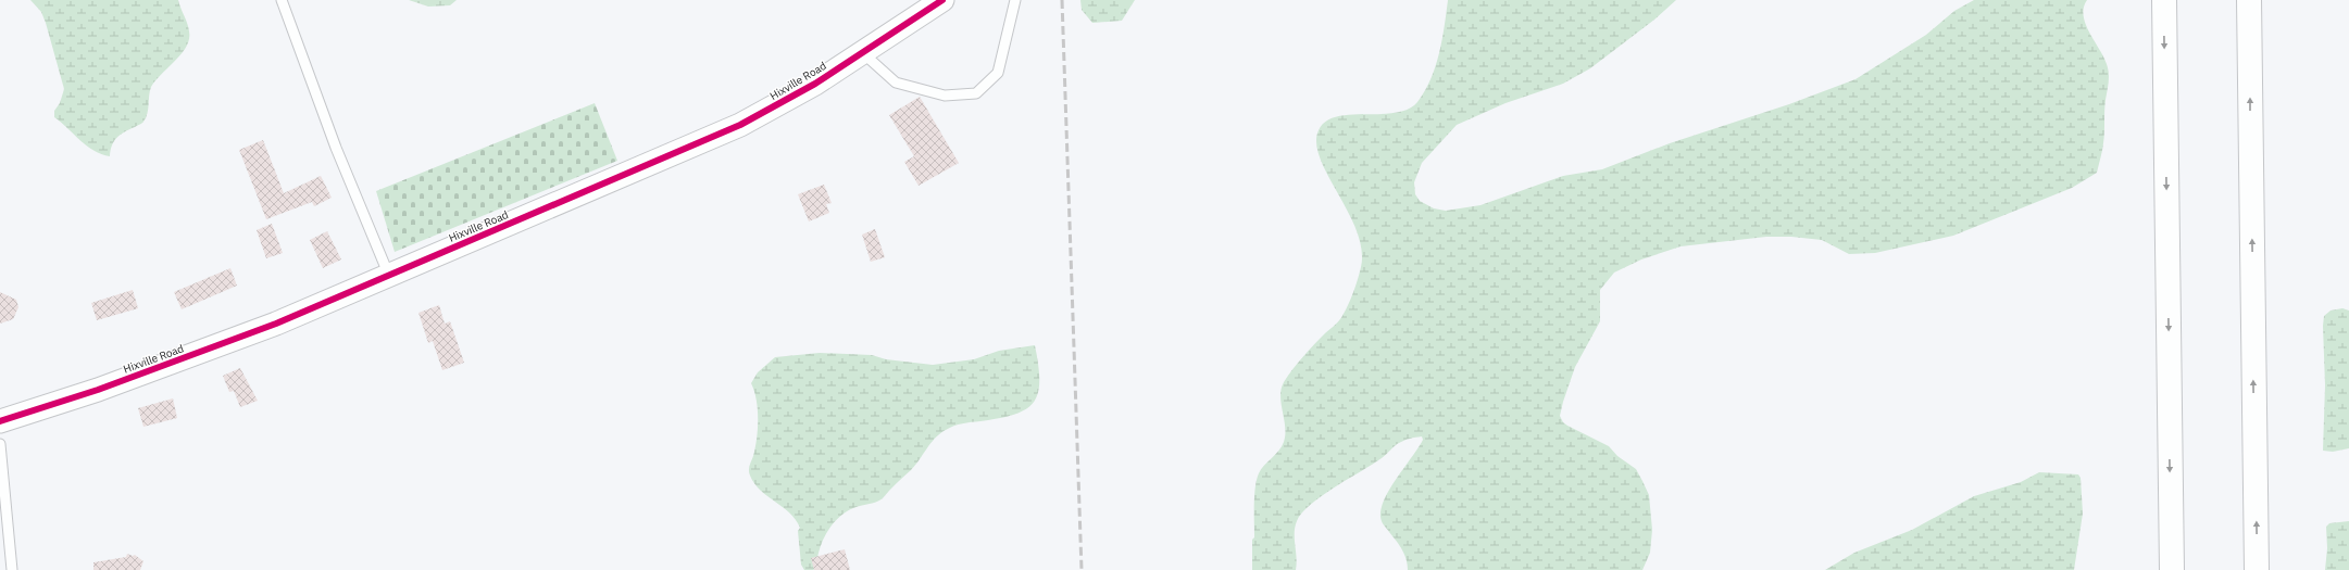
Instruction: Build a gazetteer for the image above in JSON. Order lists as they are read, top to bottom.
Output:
{
  "streets": {
    "street": ["Hixville Road"]
  }
}
